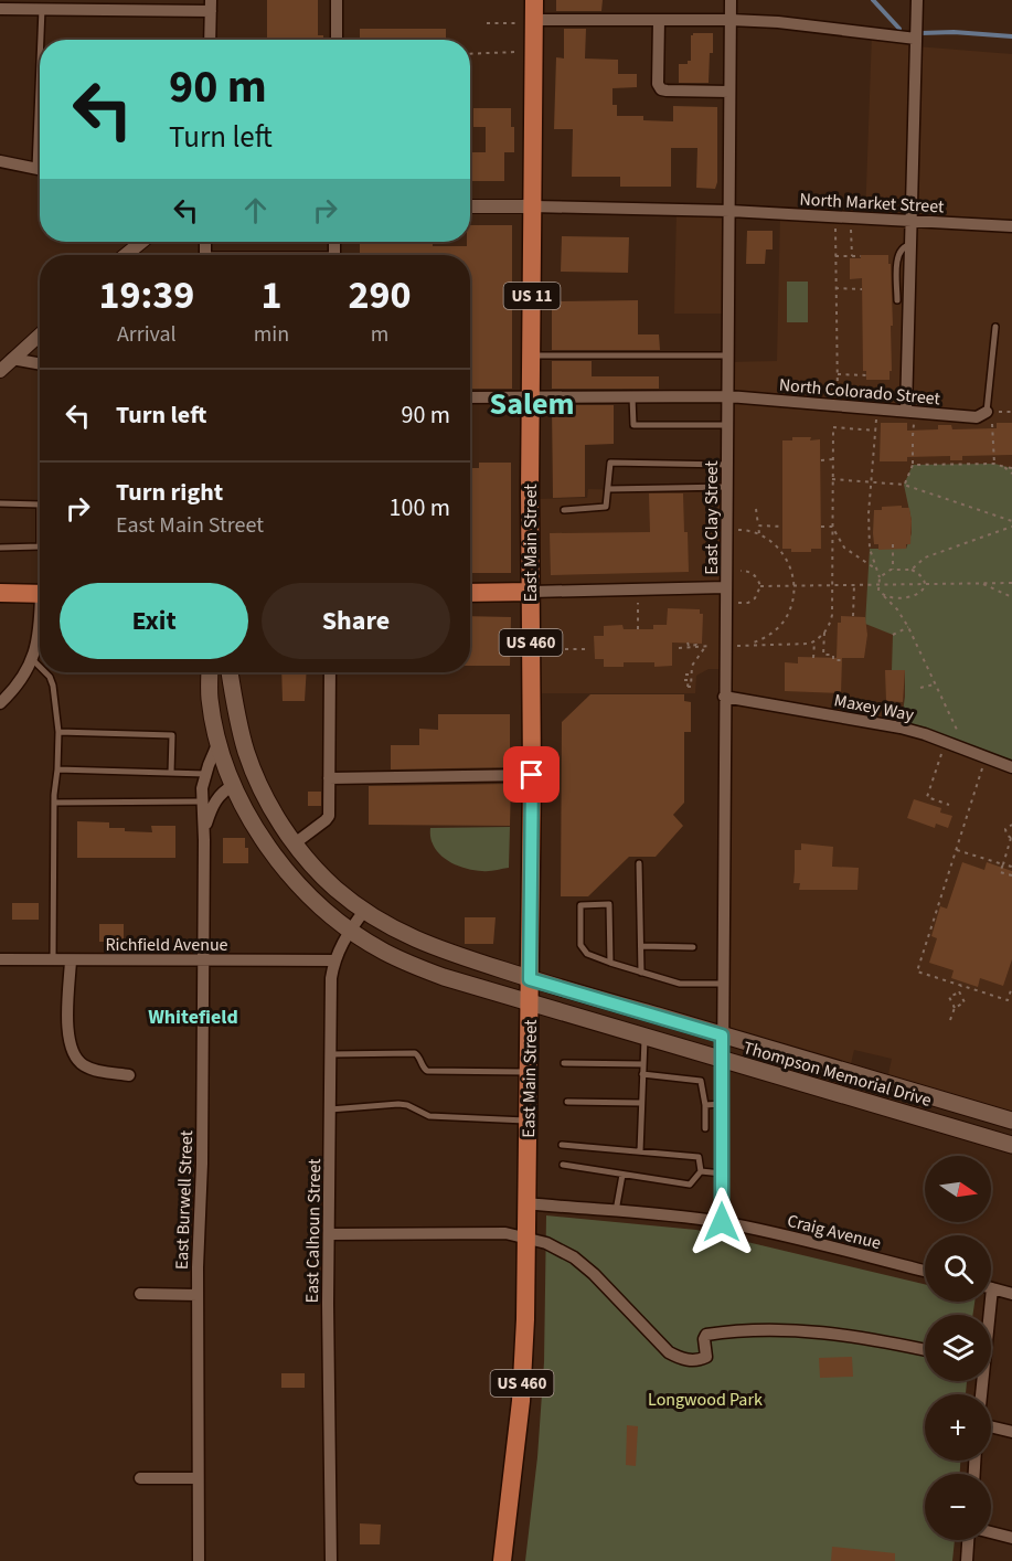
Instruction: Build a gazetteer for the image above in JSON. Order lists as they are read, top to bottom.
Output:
{
  "streets": {
    "main road": [
      "US 11",
      "East Main Street",
      "US 460",
      "Thompson Memorial Drive"
    ],
    "street": [
      "North Market Street",
      "North Colorado Street",
      "East Clay Street",
      "Maxey Way",
      "Richfield Avenue",
      "East Burwell Street",
      "East Calhoun Street",
      "Craig Avenue"
    ]
  },
  "crossings": [
    ["North Market Street", "East Clay Street"],
    ["North Market Street", "East Main Street"],
    ["North Colorado Street", "East Clay Street"],
    ["North Colorado Street", "East Main Street"],
    ["East Clay Street", "Maxey Way"],
    ["East Clay Street", "Thompson Memorial Drive"],
    ["East Clay Street", "Craig Avenue"],
    ["East Main Street", "Thompson Memorial Drive"],
    ["East Main Street", "Craig Avenue"],
    ["Richfield Avenue", "East Burwell Street"],
    ["Richfield Avenue", "East Calhoun Street"],
    ["Thompson Memorial Drive", "East Burwell Street"],
    ["Thompson Memorial Drive", "East Calhoun Street"]
  ],
  "districts": ["Salem", "Whitefield"],
  "parks": ["Longwood Park"],
  "north": "right",
  "page": {
    "turn": ["90 m", "Turn left"],
    "eta": [
      "19:39",
      "Arrival",
      "1",
      "min",
      "290",
      "m"
    ],
    "list": [
      {
        "name": "Turn left",
        "value": "90 m"
      },
      {
        "name": "Turn right",
        "note": "East Main Street",
        "value": "100 m"
      }
    ],
    "buttons": ["Exit", "Share"],
    "map_buttons": ["+", "−"]
  }
}
